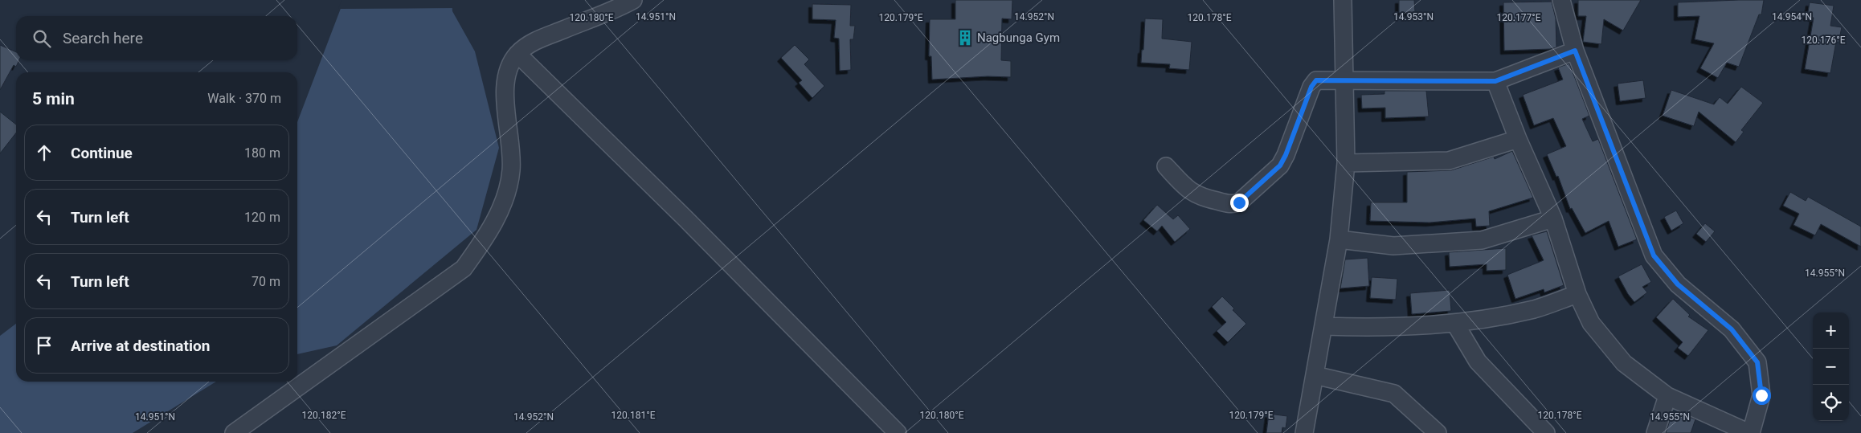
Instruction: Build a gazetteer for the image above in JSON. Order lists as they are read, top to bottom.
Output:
{
  "places": {
    "building": ["Nagbunga Gym"]
  },
  "page": {
    "search": "Search here",
    "heading": ["5 min", "Walk · 370 m"],
    "list": [
      ["Continue", "180 m"],
      ["Turn left", "120 m"],
      ["Turn left", "70 m"],
      "Arrive at destination"
    ],
    "map_buttons": ["+", "−"]
  },
  "coordinates": [
    "14.951°N",
    "14.952°N",
    "14.953°N",
    "14.954°N",
    "120.180°E",
    "120.179°E",
    "120.177°E",
    "120.178°E",
    "120.176°E",
    "14.955°N",
    "120.182°E",
    "120.181°E"
  ]
}
